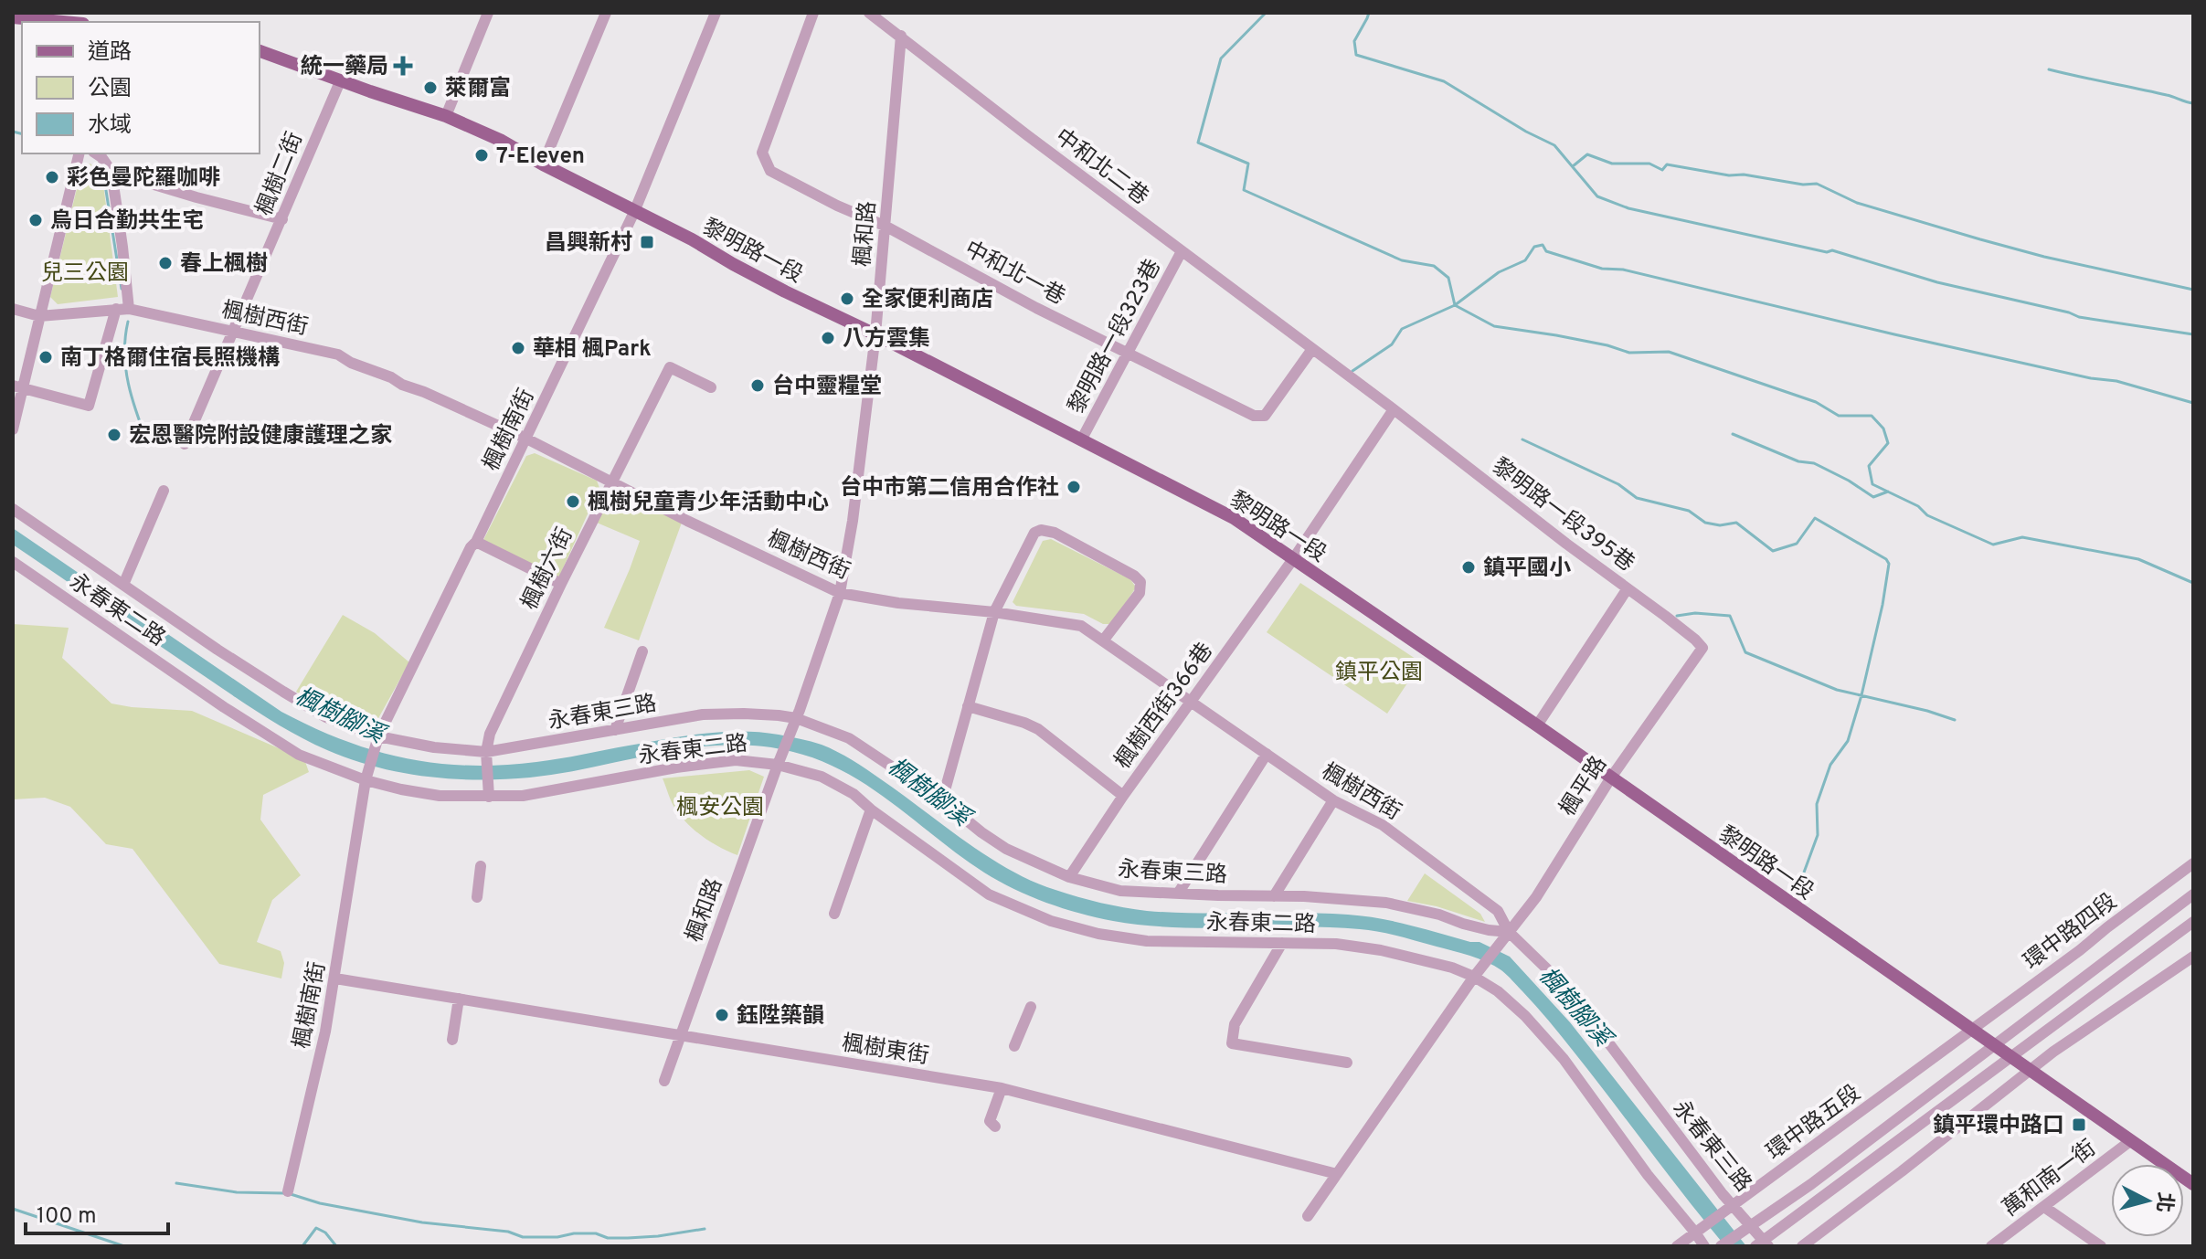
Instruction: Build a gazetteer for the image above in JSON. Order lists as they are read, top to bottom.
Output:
{
  "streets": {
    "main road": ["黎明路一段"],
    "street": [
      "中和北二巷",
      "楓樹二街",
      "楓和路",
      "中和北一巷",
      "楓樹西街",
      "黎明路一段323巷",
      "楓樹南街",
      "黎明路一段395巷",
      "楓樹六街",
      "永春東二路",
      "楓樹西街366巷",
      "永春東三路",
      "楓平路",
      "環中路四段",
      "楓樹東街",
      "環中路五段",
      "萬和南一街"
    ]
  },
  "crossings": [
    ["中和北二巷", "楓和路"],
    ["中和北二巷", "中和北一巷"],
    ["中和北二巷", "黎明路一段323巷"],
    ["中和北二巷", "黎明路一段395巷"],
    ["楓樹二街", "黎明路一段"],
    ["楓樹二街", "楓樹西街"],
    ["楓和路", "黎明路一段"],
    ["楓和路", "中和北一巷"],
    ["楓和路", "楓樹西街"],
    ["楓和路", "永春東二路"],
    ["楓和路", "永春東三路"],
    ["楓和路", "楓樹東街"],
    ["黎明路一段", "黎明路一段323巷"],
    ["黎明路一段", "楓樹南街"],
    ["黎明路一段", "楓樹西街366巷"],
    ["黎明路一段", "楓平路"],
    ["黎明路一段", "環中路四段"],
    ["黎明路一段", "環中路五段"],
    ["黎明路一段", "萬和南一街"],
    ["中和北一巷", "黎明路一段323巷"],
    ["中和北一巷", "黎明路一段395巷"],
    ["楓樹西街", "楓樹南街"],
    ["楓樹西街", "楓樹六街"],
    ["楓樹西街", "楓樹西街366巷"],
    ["楓樹西街", "永春東三路"],
    ["楓樹西街", "楓平路"],
    ["楓樹南街", "永春東二路"],
    ["楓樹南街", "永春東三路"],
    ["楓樹南街", "楓樹東街"],
    ["黎明路一段395巷", "楓平路"],
    ["楓樹六街", "永春東三路"],
    ["永春東二路", "楓平路"],
    ["永春東二路", "環中路五段"],
    ["楓樹西街366巷", "永春東三路"],
    ["永春東三路", "楓平路"],
    ["永春東三路", "環中路五段"],
    ["環中路四段", "環中路五段"]
  ],
  "water": ["楓樹腳溪"],
  "parks": ["兒三公園", "鎮平公園", "楓安公園"],
  "places": {
    "health": ["統一藥局"],
    "other": [
      "萊爾富",
      "7-Eleven",
      "彩色曼陀羅咖啡",
      "烏日合勤共生宅",
      "春上楓樹",
      "全家便利商店",
      "八方雲集",
      "華相 楓Park",
      "南丁格爾住宿長照機構",
      "台中靈糧堂",
      "宏恩醫院附設健康護理之家",
      "台中市第二信用合作社",
      "楓樹兒童青少年活動中心",
      "鎮平國小",
      "鈺陞築韻"
    ],
    "transit": ["昌興新村", "鎮平環中路口"]
  },
  "legend": ["道路", "公園", "水域"],
  "scale_bar": "100 m",
  "north": "right"
}
